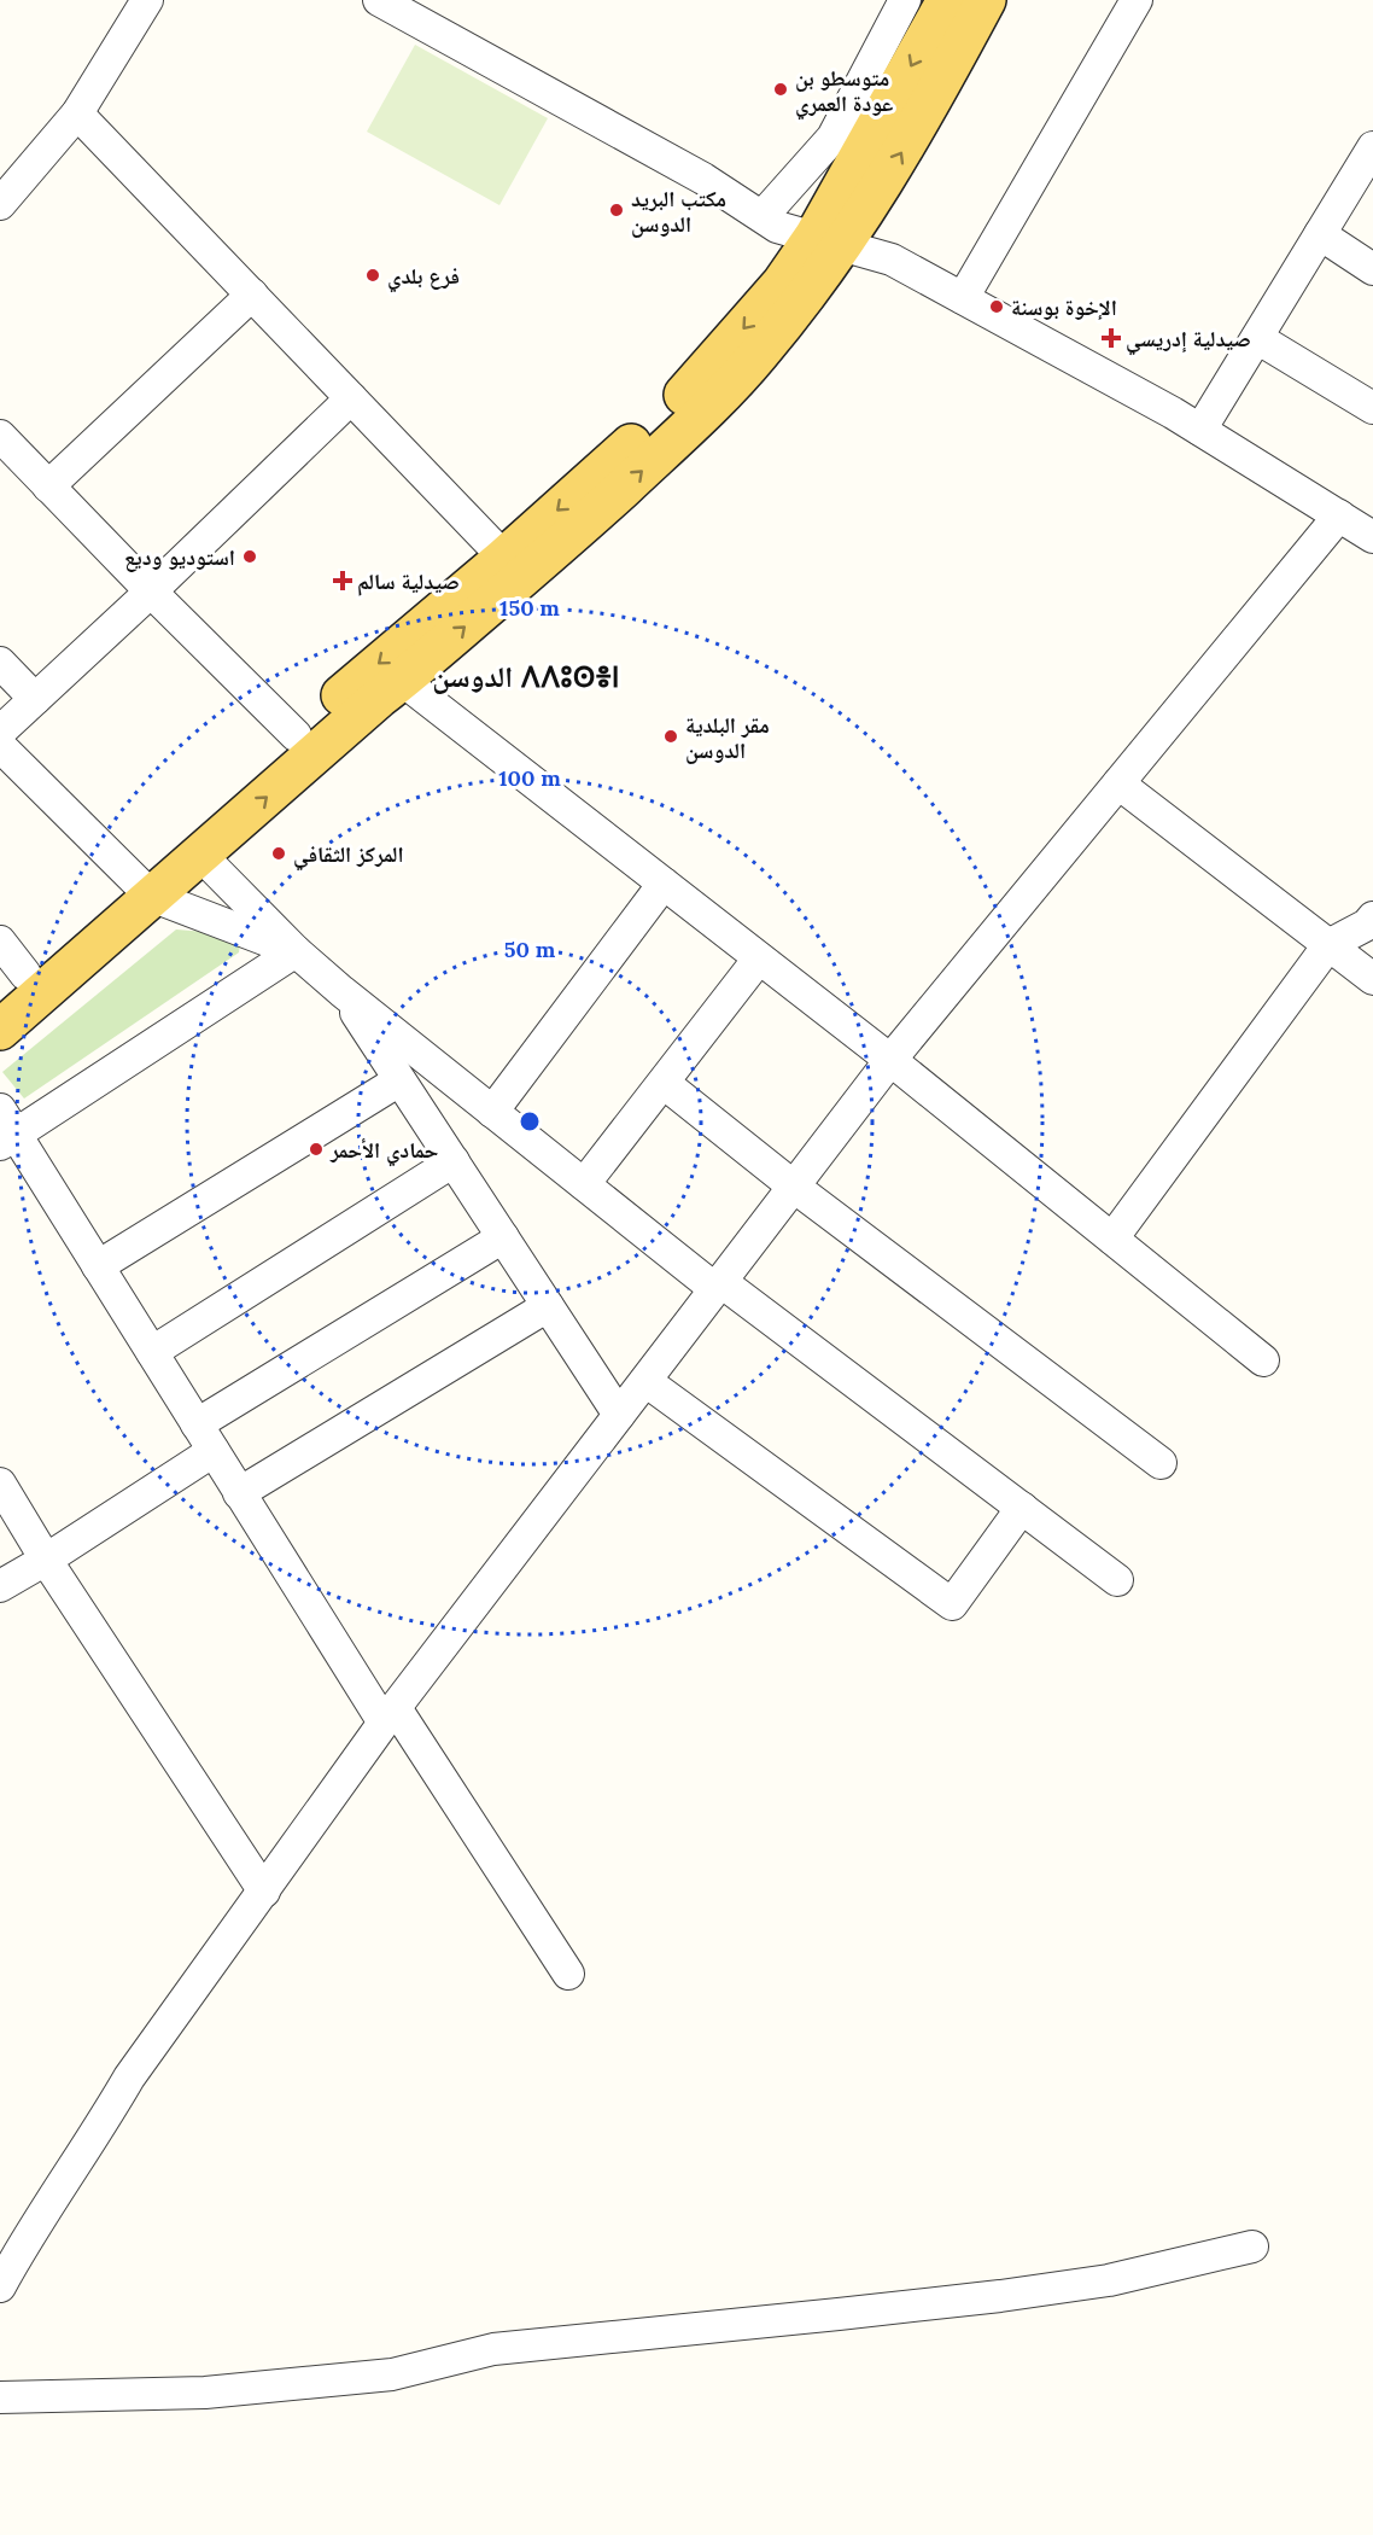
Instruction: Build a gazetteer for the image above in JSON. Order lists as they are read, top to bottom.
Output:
{
  "districts": ["الدوسن ⴷⴷⵓⵙⴻⵏ"],
  "places": {
    "other": [
      "متوسطو بن عودة العمري",
      "مكتب البريد الدوسن",
      "فرع بلدي",
      "الإخوة بوسنة",
      "استوديو وديع",
      "مقر البلدية الدوسن",
      "المركز الثقافي",
      "حمادي الأحمر"
    ],
    "health": ["صيدلية إدريسي", "صيدلية سالم"]
  },
  "rings": ["150 m", "100 m", "50 m"]
}
